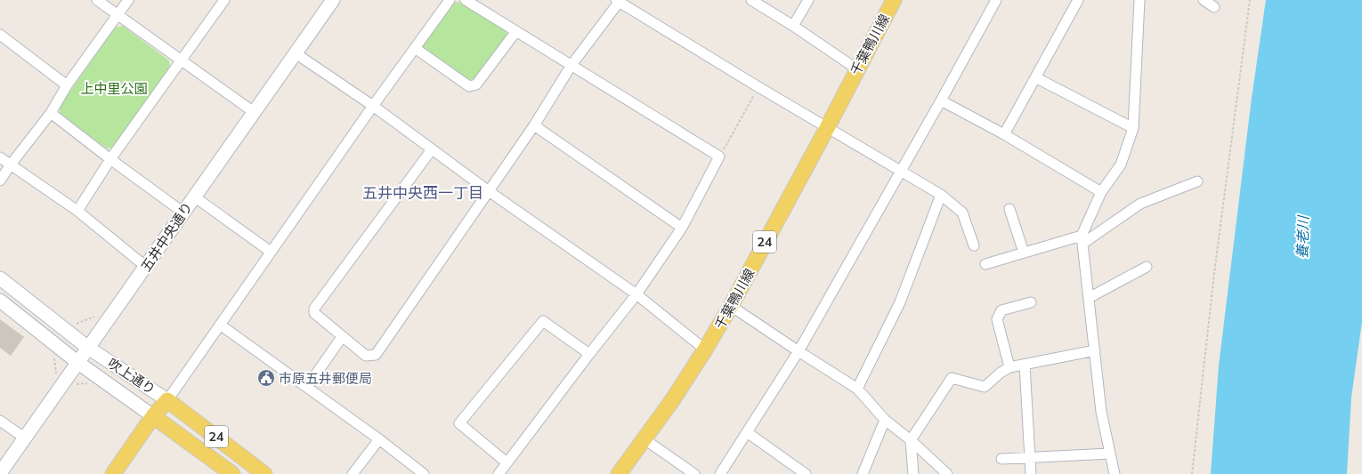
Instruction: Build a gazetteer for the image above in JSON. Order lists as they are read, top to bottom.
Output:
{
  "streets": {
    "main road": ["千葉鴨川線", "24", "吹上通り"],
    "street": ["五井中央通り"]
  },
  "crossings": [
    ["五井中央通り", "吹上通り"]
  ],
  "districts": ["五井中央西一丁目"],
  "water": ["養老川"],
  "parks": ["上中里公園"],
  "places": {
    "public building": ["市原五井郵便局"]
  }
}
